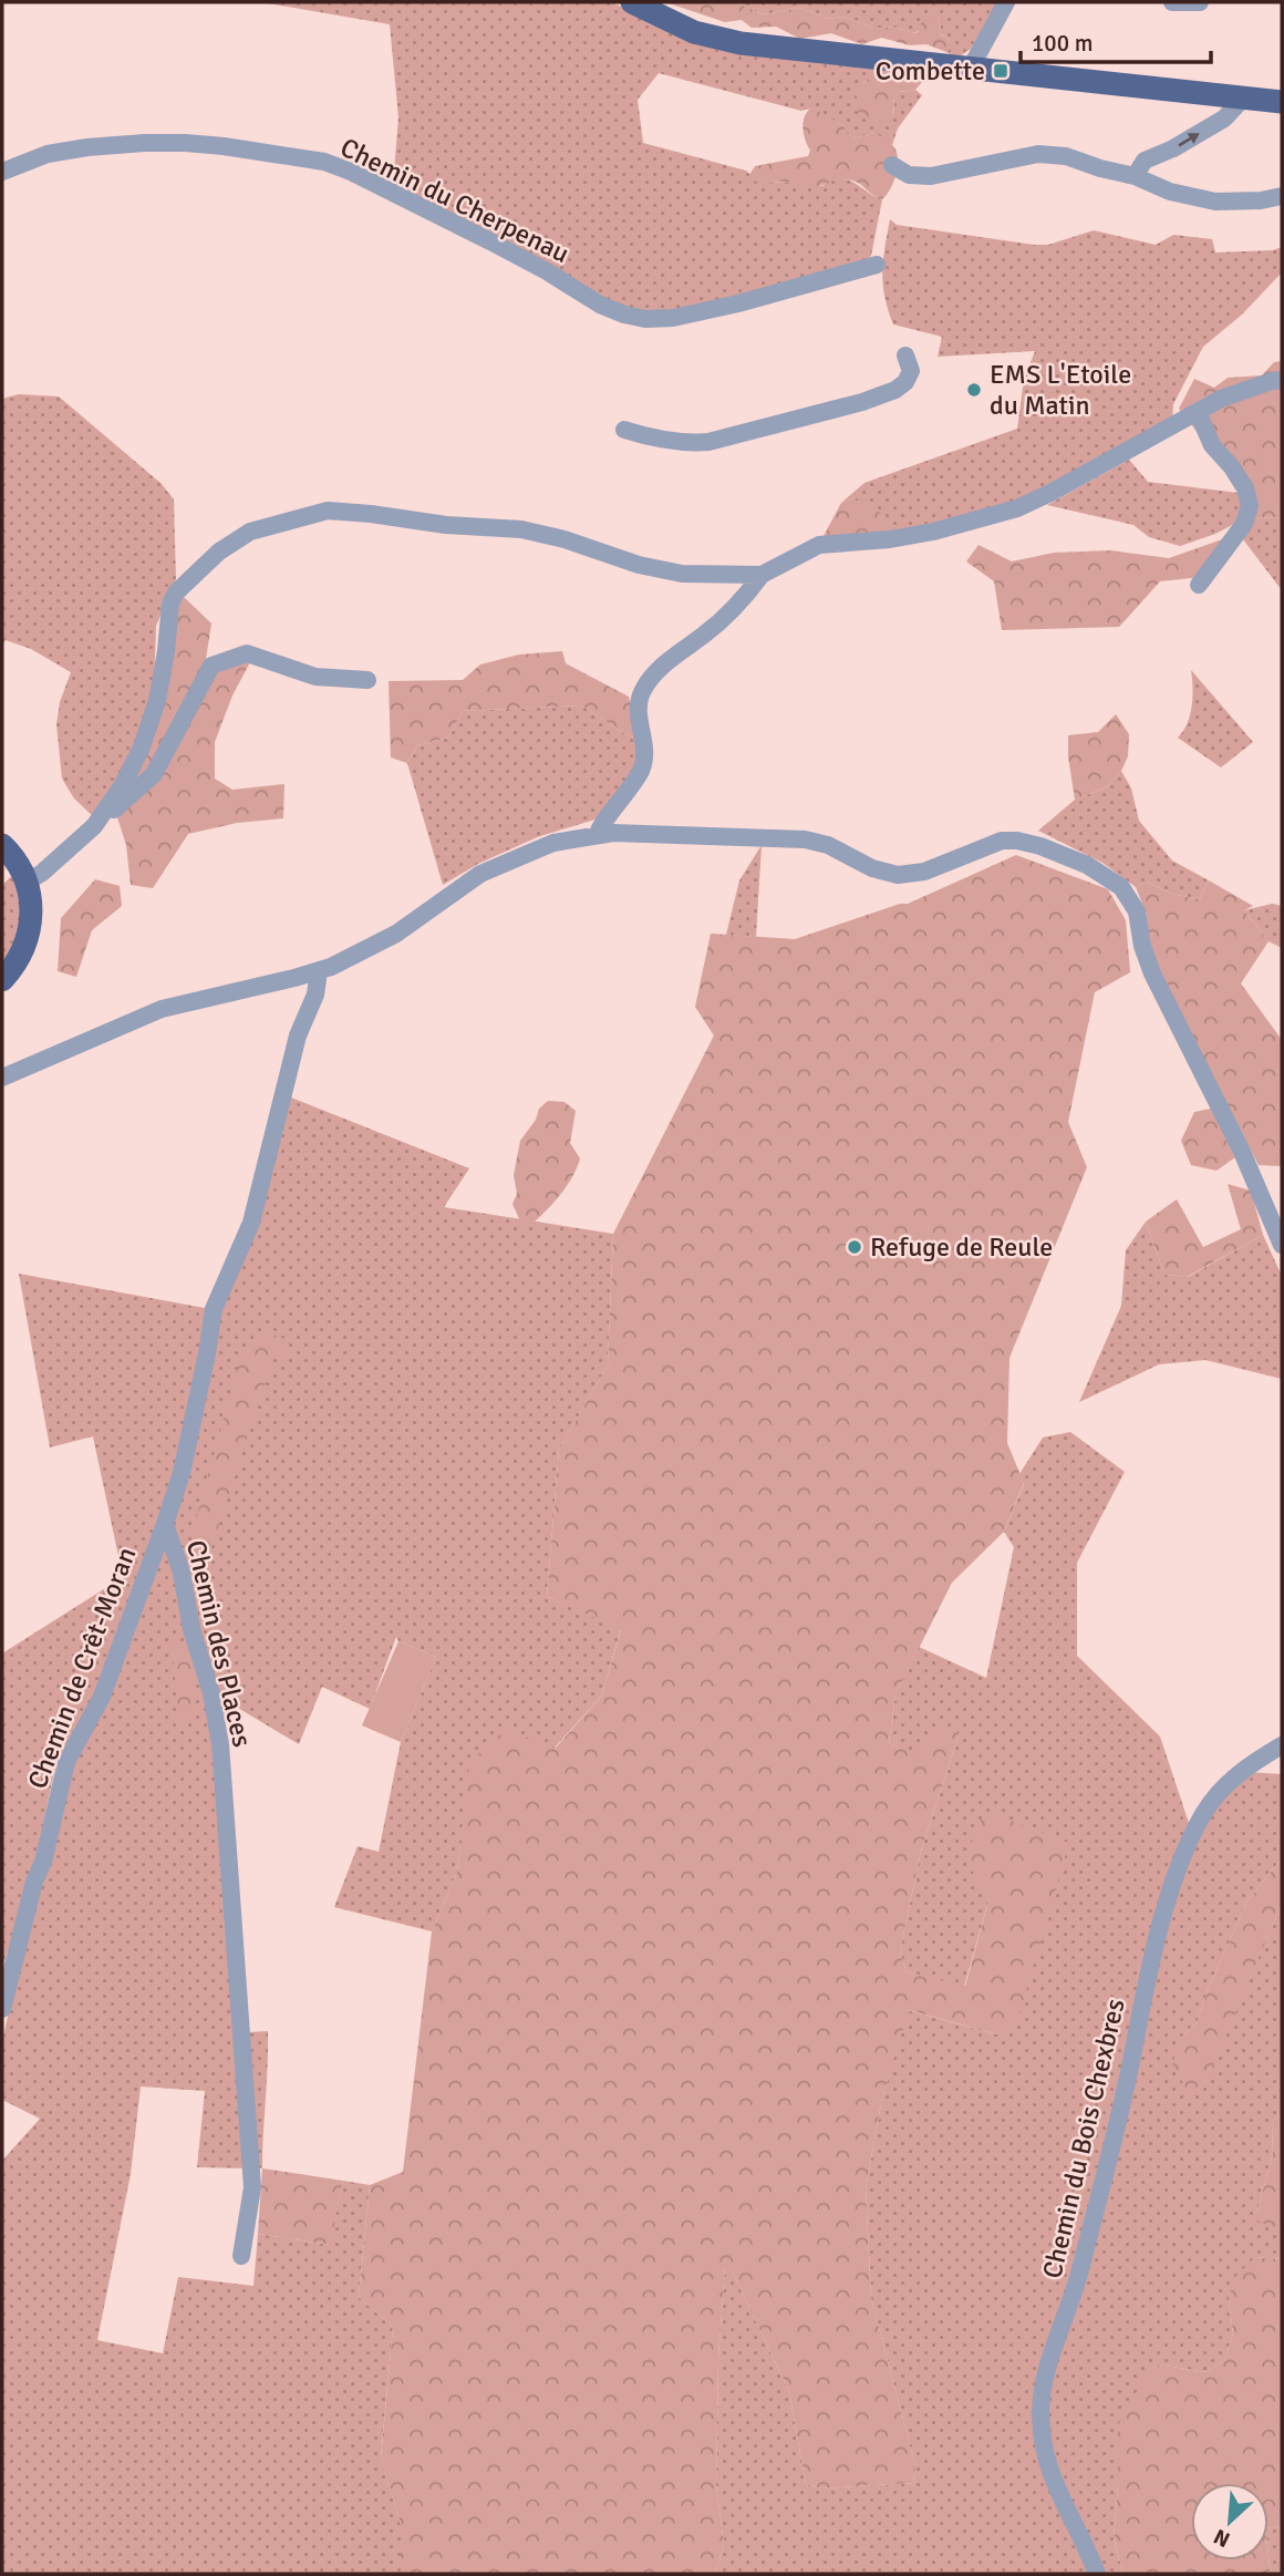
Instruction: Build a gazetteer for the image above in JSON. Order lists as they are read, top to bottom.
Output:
{
  "streets": {
    "street": [
      "Chemin du Cherpenau",
      "Chemin des Places",
      "Chemin de Crêt-Moran",
      "Chemin du Bois Chexbres"
    ]
  },
  "crossings": [
    ["Chemin des Places", "Chemin de Crêt-Moran"]
  ],
  "places": {
    "transit": ["Combette"],
    "other": ["EMS L'Etoile du Matin", "Refuge de Reule"]
  },
  "scale_bar": "100 m",
  "north": "bottom left"
}
